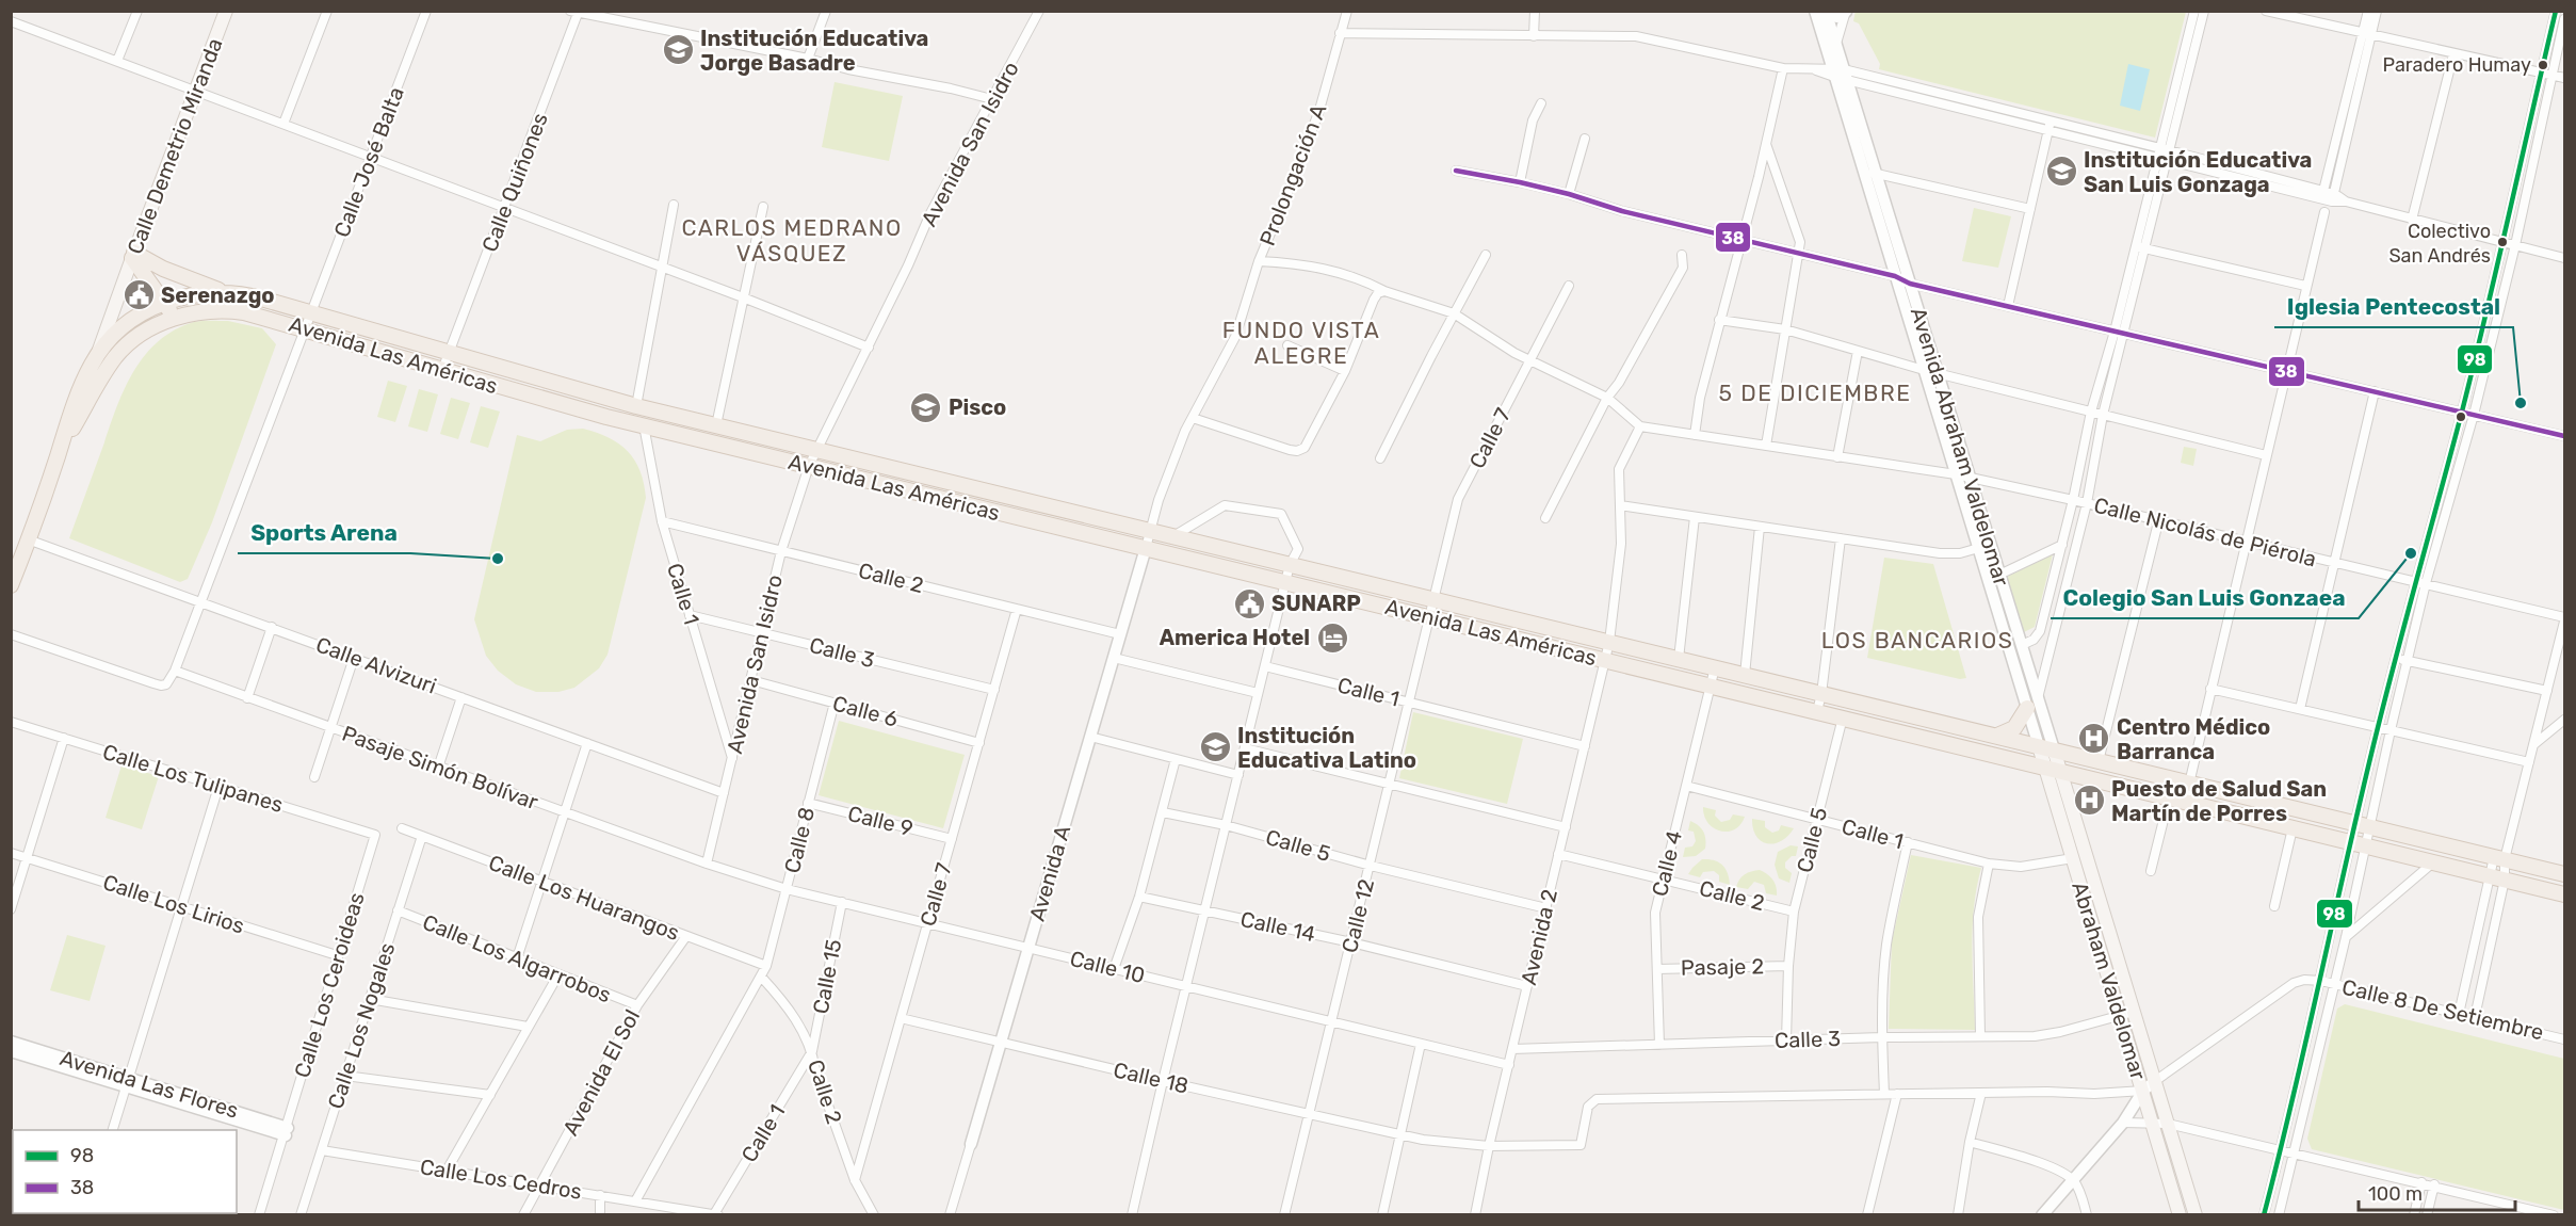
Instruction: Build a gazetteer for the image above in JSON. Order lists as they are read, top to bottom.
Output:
{
  "streets": {
    "main road": [
      "Calle Demetrio Miranda",
      "Avenida Las Américas",
      "Avenida Abraham Valdelomar",
      "Abraham Valdelomar"
    ],
    "street": [
      "Avenida San Isidro",
      "Calle José Balta",
      "Prolongación A",
      "Calle Quiñones",
      "Calle 7",
      "Calle Nicolás de Piérola",
      "Calle 2",
      "Calle 1",
      "Calle 3",
      "Calle Alvizuri",
      "Calle 6",
      "Pasaje Simón Bolívar",
      "Calle Los Tulipanes",
      "Calle 9",
      "Calle 8",
      "Calle 5",
      "Calle 4",
      "Avenida A",
      "Calle Los Huarangos",
      "Calle Los Lirios",
      "Calle 12",
      "Calle 14",
      "Avenida 2",
      "Calle Los Algarrobos",
      "Calle 10",
      "Pasaje 2",
      "Calle 15",
      "Calle Los Ceroideas",
      "Calle 8 De Setiembre",
      "Calle Los Nogales",
      "Avenida El Sol",
      "Calle 18",
      "Avenida Las Flores",
      "Calle Los Cedros"
    ]
  },
  "crossings": [
    ["Avenida San Isidro", "Avenida Las Américas"],
    ["Avenida San Isidro", "Calle 2"],
    ["Avenida San Isidro", "Calle 1"],
    ["Avenida San Isidro", "Calle 3"],
    ["Avenida San Isidro", "Calle Alvizuri"],
    ["Avenida San Isidro", "Calle 6"],
    ["Avenida San Isidro", "Pasaje Simón Bolívar"],
    ["Avenida San Isidro", "Calle 10"],
    ["Calle Demetrio Miranda", "Avenida Las Américas"],
    ["Calle José Balta", "Avenida Las Américas"],
    ["Calle José Balta", "Calle Alvizuri"],
    ["Prolongación A", "Avenida A"],
    ["Calle Quiñones", "Avenida Las Américas"],
    ["Avenida Las Américas", "Calle 7"],
    ["Avenida Las Américas", "Avenida Abraham Valdelomar"],
    ["Avenida Las Américas", "Calle 1"],
    ["Avenida Las Américas", "Calle 5"],
    ["Avenida Las Américas", "Calle 4"],
    ["Avenida Las Américas", "Avenida A"],
    ["Avenida Las Américas", "Calle 12"],
    ["Avenida Las Américas", "Avenida 2"],
    ["Avenida Las Américas", "Abraham Valdelomar"],
    ["Calle 7", "Calle 2"],
    ["Calle 7", "Calle 3"],
    ["Calle 7", "Calle 6"],
    ["Calle 7", "Calle 9"],
    ["Calle 7", "Calle 12"],
    ["Calle 7", "Calle 10"],
    ["Calle 7", "Calle 18"],
    ["Avenida Abraham Valdelomar", "Calle Nicolás de Piérola"],
    ["Avenida Abraham Valdelomar", "Abraham Valdelomar"],
    ["Calle Nicolás de Piérola", "Avenida 2"],
    ["Calle 2", "Calle 1"],
    ["Calle 2", "Calle 8"],
    ["Calle 2", "Calle 5"],
    ["Calle 2", "Calle 4"],
    ["Calle 2", "Avenida A"],
    ["Calle 2", "Avenida 2"],
    ["Calle 2", "Calle 15"],
    ["Calle 1", "Calle 3"],
    ["Calle 1", "Calle 5"],
    ["Calle 1", "Calle 4"],
    ["Calle 1", "Calle 12"],
    ["Calle 1", "Avenida 2"],
    ["Calle 1", "Calle 15"],
    ["Calle 1", "Abraham Valdelomar"],
    ["Calle 1", "Calle Los Cedros"],
    ["Calle 3", "Calle 5"],
    ["Calle 3", "Calle 4"],
    ["Calle 3", "Avenida 2"],
    ["Calle 3", "Abraham Valdelomar"],
    ["Calle 6", "Calle 8"],
    ["Pasaje Simón Bolívar", "Calle 10"],
    ["Calle Los Tulipanes", "Calle Los Ceroideas"],
    ["Calle 9", "Calle 8"],
    ["Calle 8", "Calle Los Huarangos"],
    ["Calle 8", "Calle 10"],
    ["Calle 8", "Calle Los Cedros"],
    ["Calle 5", "Calle 12"],
    ["Calle 5", "Avenida 2"],
    ["Calle 5", "Pasaje 2"],
    ["Calle 4", "Pasaje 2"],
    ["Avenida A", "Calle 10"],
    ["Avenida A", "Calle 18"],
    ["Calle Los Huarangos", "Calle Los Nogales"],
    ["Calle Los Huarangos", "Avenida El Sol"],
    ["Calle Los Lirios", "Calle Los Ceroideas"],
    ["Calle 12", "Calle 14"],
    ["Calle 12", "Calle 10"],
    ["Calle 12", "Calle 18"],
    ["Calle 14", "Avenida 2"],
    ["Avenida 2", "Calle 10"],
    ["Avenida 2", "Calle 18"],
    ["Calle Los Algarrobos", "Calle Los Nogales"],
    ["Calle Los Algarrobos", "Avenida El Sol"],
    ["Calle 10", "Calle 15"],
    ["Calle Los Ceroideas", "Avenida Las Flores"],
    ["Calle Los Nogales", "Calle Los Cedros"],
    ["Avenida El Sol", "Calle Los Cedros"]
  ],
  "districts": [
    "CARLOS MEDRANO VÁSQUEZ",
    "FUNDO VISTA ALEGRE",
    "5 DE DICIEMBRE",
    "LOS BANCARIOS"
  ],
  "places": {
    "school or university": [
      "Institución Educativa Jorge Basadre",
      "Institución Educativa San Luis Gonzaga",
      "Pisco",
      "Institución Educativa Latino"
    ],
    "other": [
      "Paradero Humay",
      "Colectivo San Andrés",
      "Iglesia Pentecostal",
      "Colegio San Luis Gonzaea",
      "Sports Arena"
    ],
    "public building": ["Serenazgo", "SUNARP"],
    "hotel": ["America Hotel"],
    "hospital": ["Centro Médico Barranca", "Puesto de Salud San Martín de Porres"]
  },
  "lines": ["transit line 98", "transit line 38"],
  "legend": ["98", "38"],
  "scale_bar": "100 m"
}
